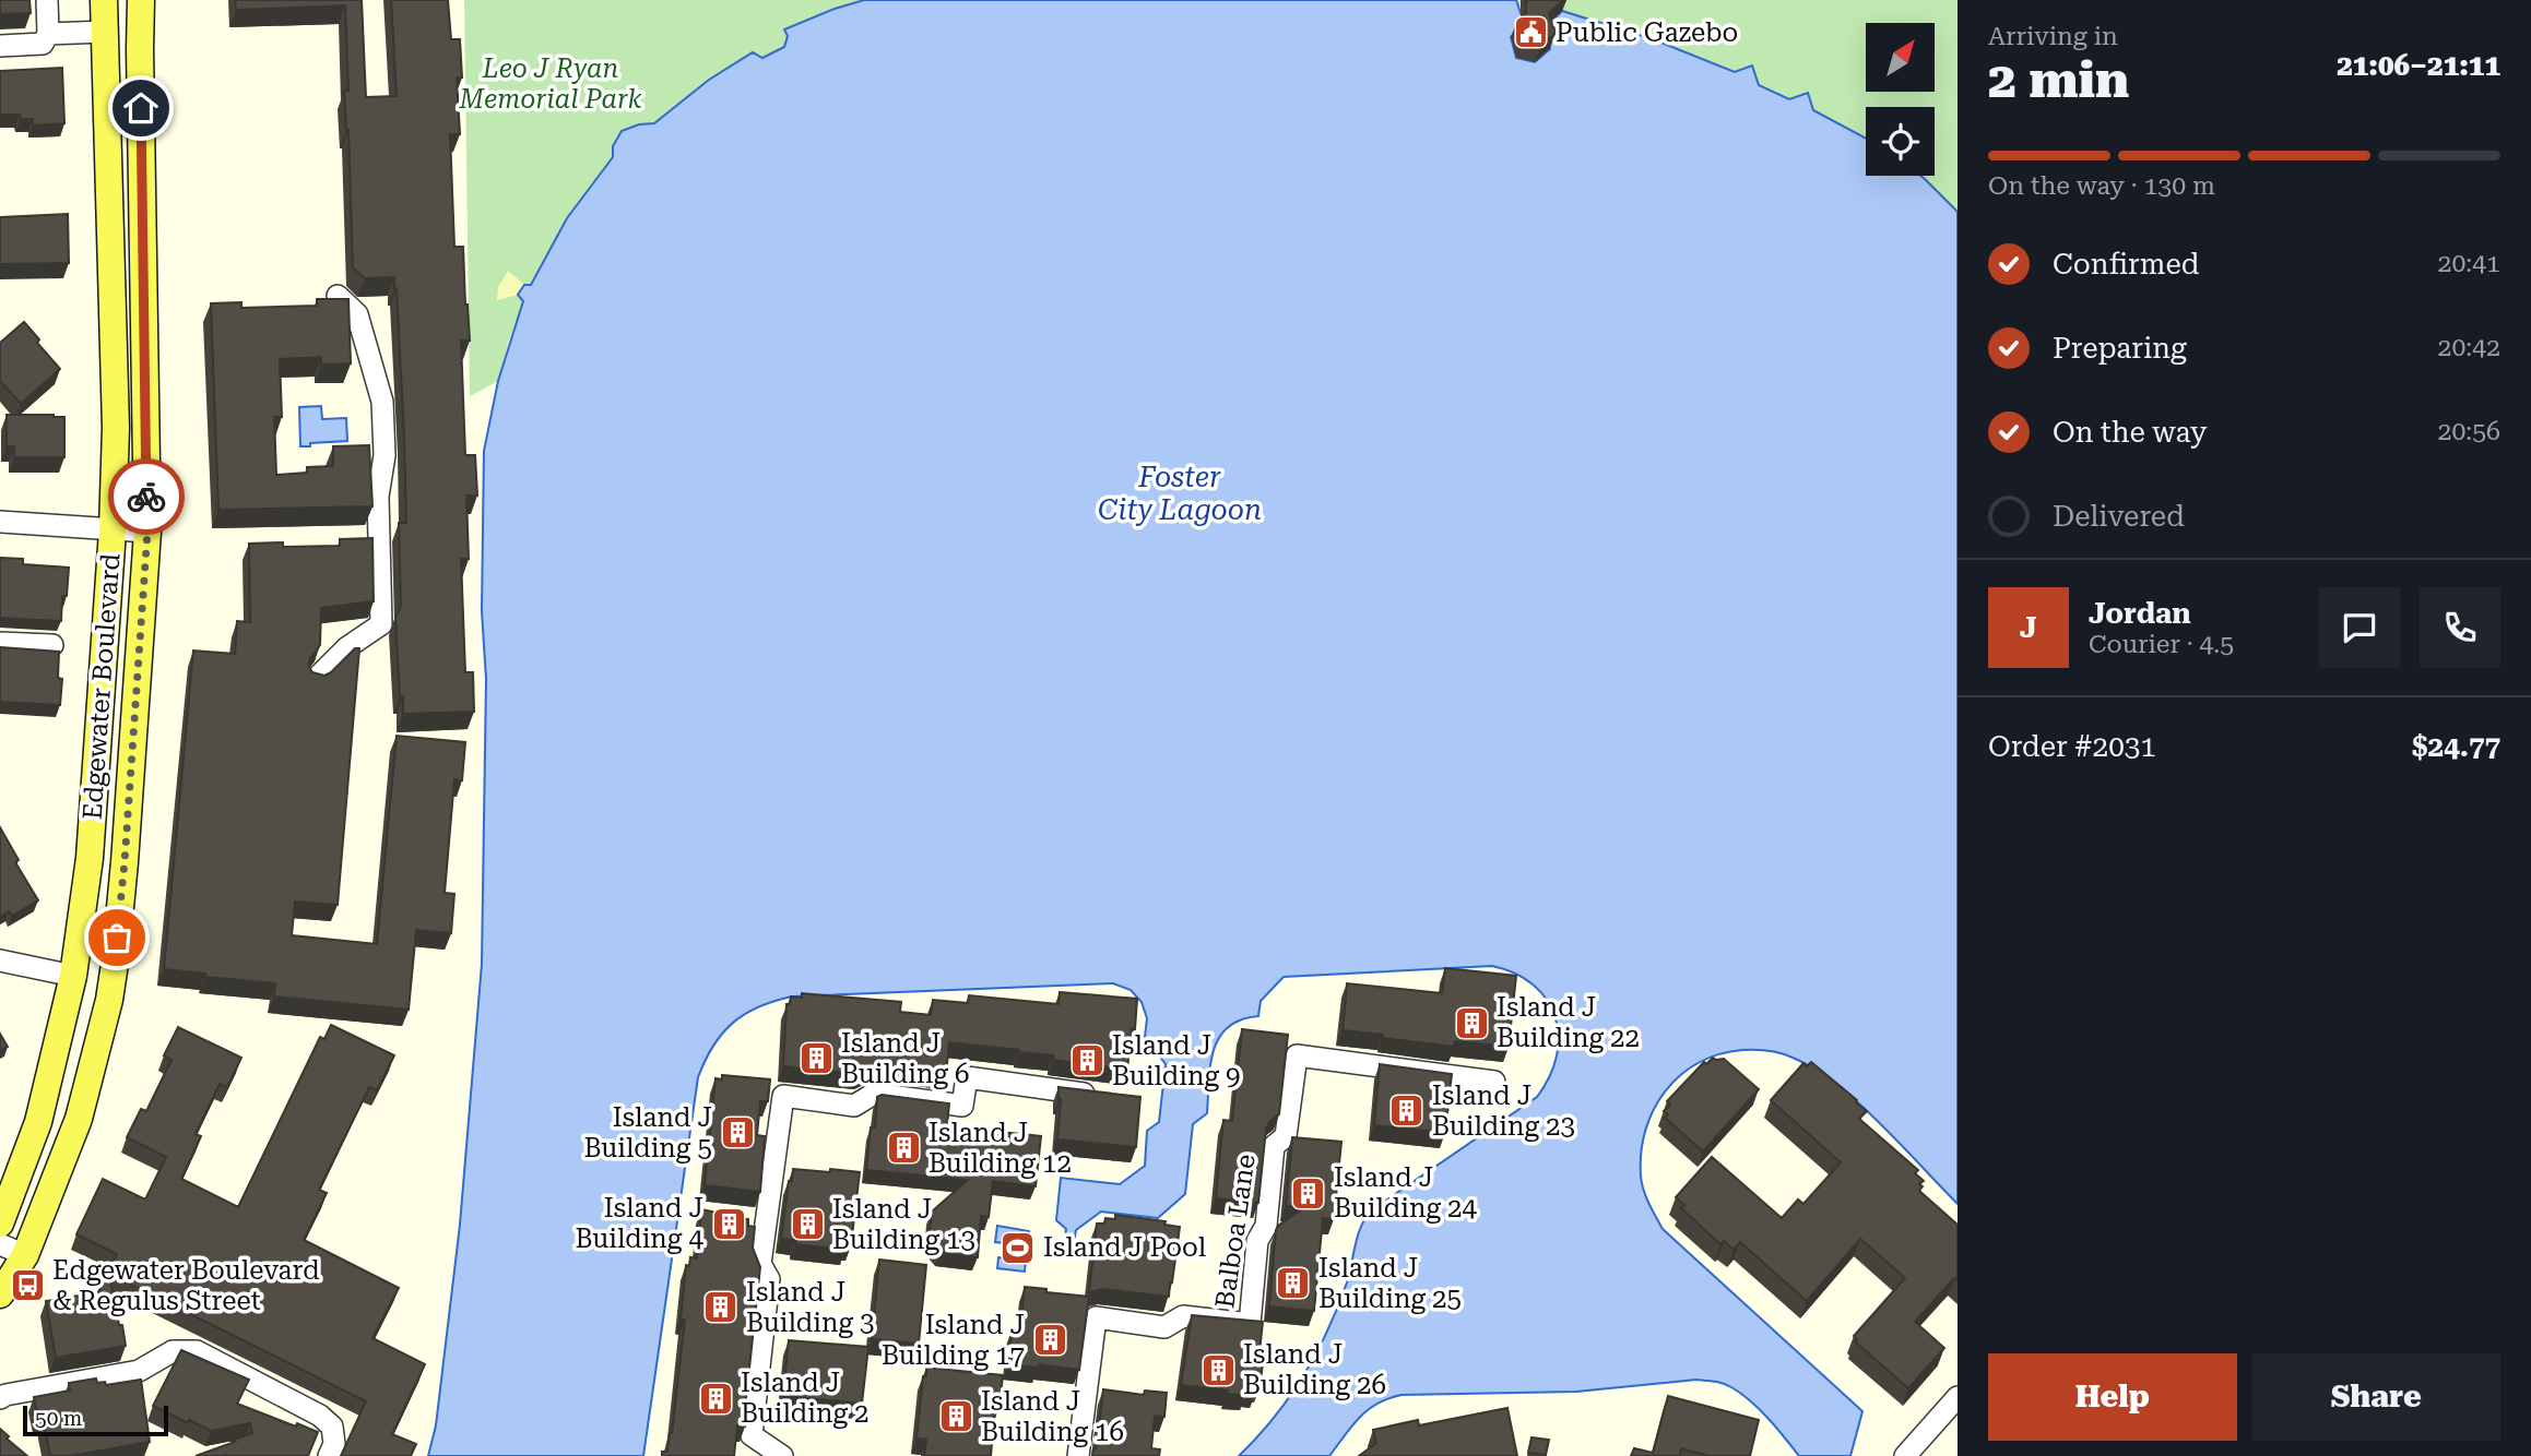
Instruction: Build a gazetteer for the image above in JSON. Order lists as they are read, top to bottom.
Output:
{
  "streets": {
    "main road": ["Edgewater Boulevard"],
    "street": ["Balboa Lane"]
  },
  "water": ["Foster City Lagoon"],
  "parks": ["Leo J Ryan Memorial Park"],
  "places": {
    "public building": ["Public Gazebo"],
    "building": [
      "Island J Building 22",
      "Island J Building 6",
      "Island J Building 9",
      "Island J Building 23",
      "Island J Building 5",
      "Island J Building 12",
      "Island J Building 24",
      "Island J Building 4",
      "Island J Building 13",
      "Island J Building 25",
      "Island J Building 3",
      "Island J Building 17",
      "Island J Building 26",
      "Island J Building 2",
      "Island J Building 16"
    ],
    "sports": ["Island J Pool"],
    "bus stop": ["Edgewater Boulevard & Regulus Street"]
  },
  "scale_bar": "50 m",
  "north": "top right",
  "page": {
    "heading": ["2 min", "Arriving in", "21:06–21:11"],
    "panel": [
      "Jordan",
      "Courier · 4.5",
      "Order #2031",
      "$24.77"
    ],
    "bar": "On the way · 130 m",
    "list": [
      ["Confirmed", "20:41"],
      ["Preparing", "20:42"],
      ["On the way", "20:56"],
      "Delivered"
    ],
    "round": "J",
    "buttons": ["Help", "Share"],
    "scale": "50 m"
  }
}
